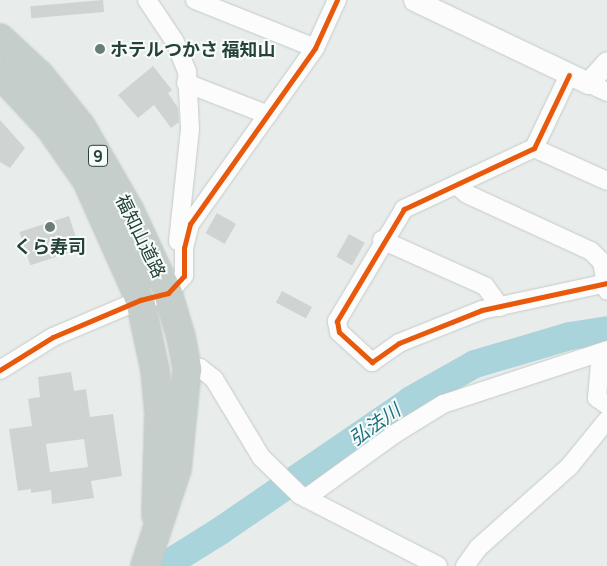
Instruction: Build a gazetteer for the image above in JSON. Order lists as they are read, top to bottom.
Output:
{
  "streets": {
    "highway": ["9", "福知山道路"]
  },
  "water": ["弘法川"],
  "places": ["ホテルつかさ 福知山", "くら寿司"]
}
